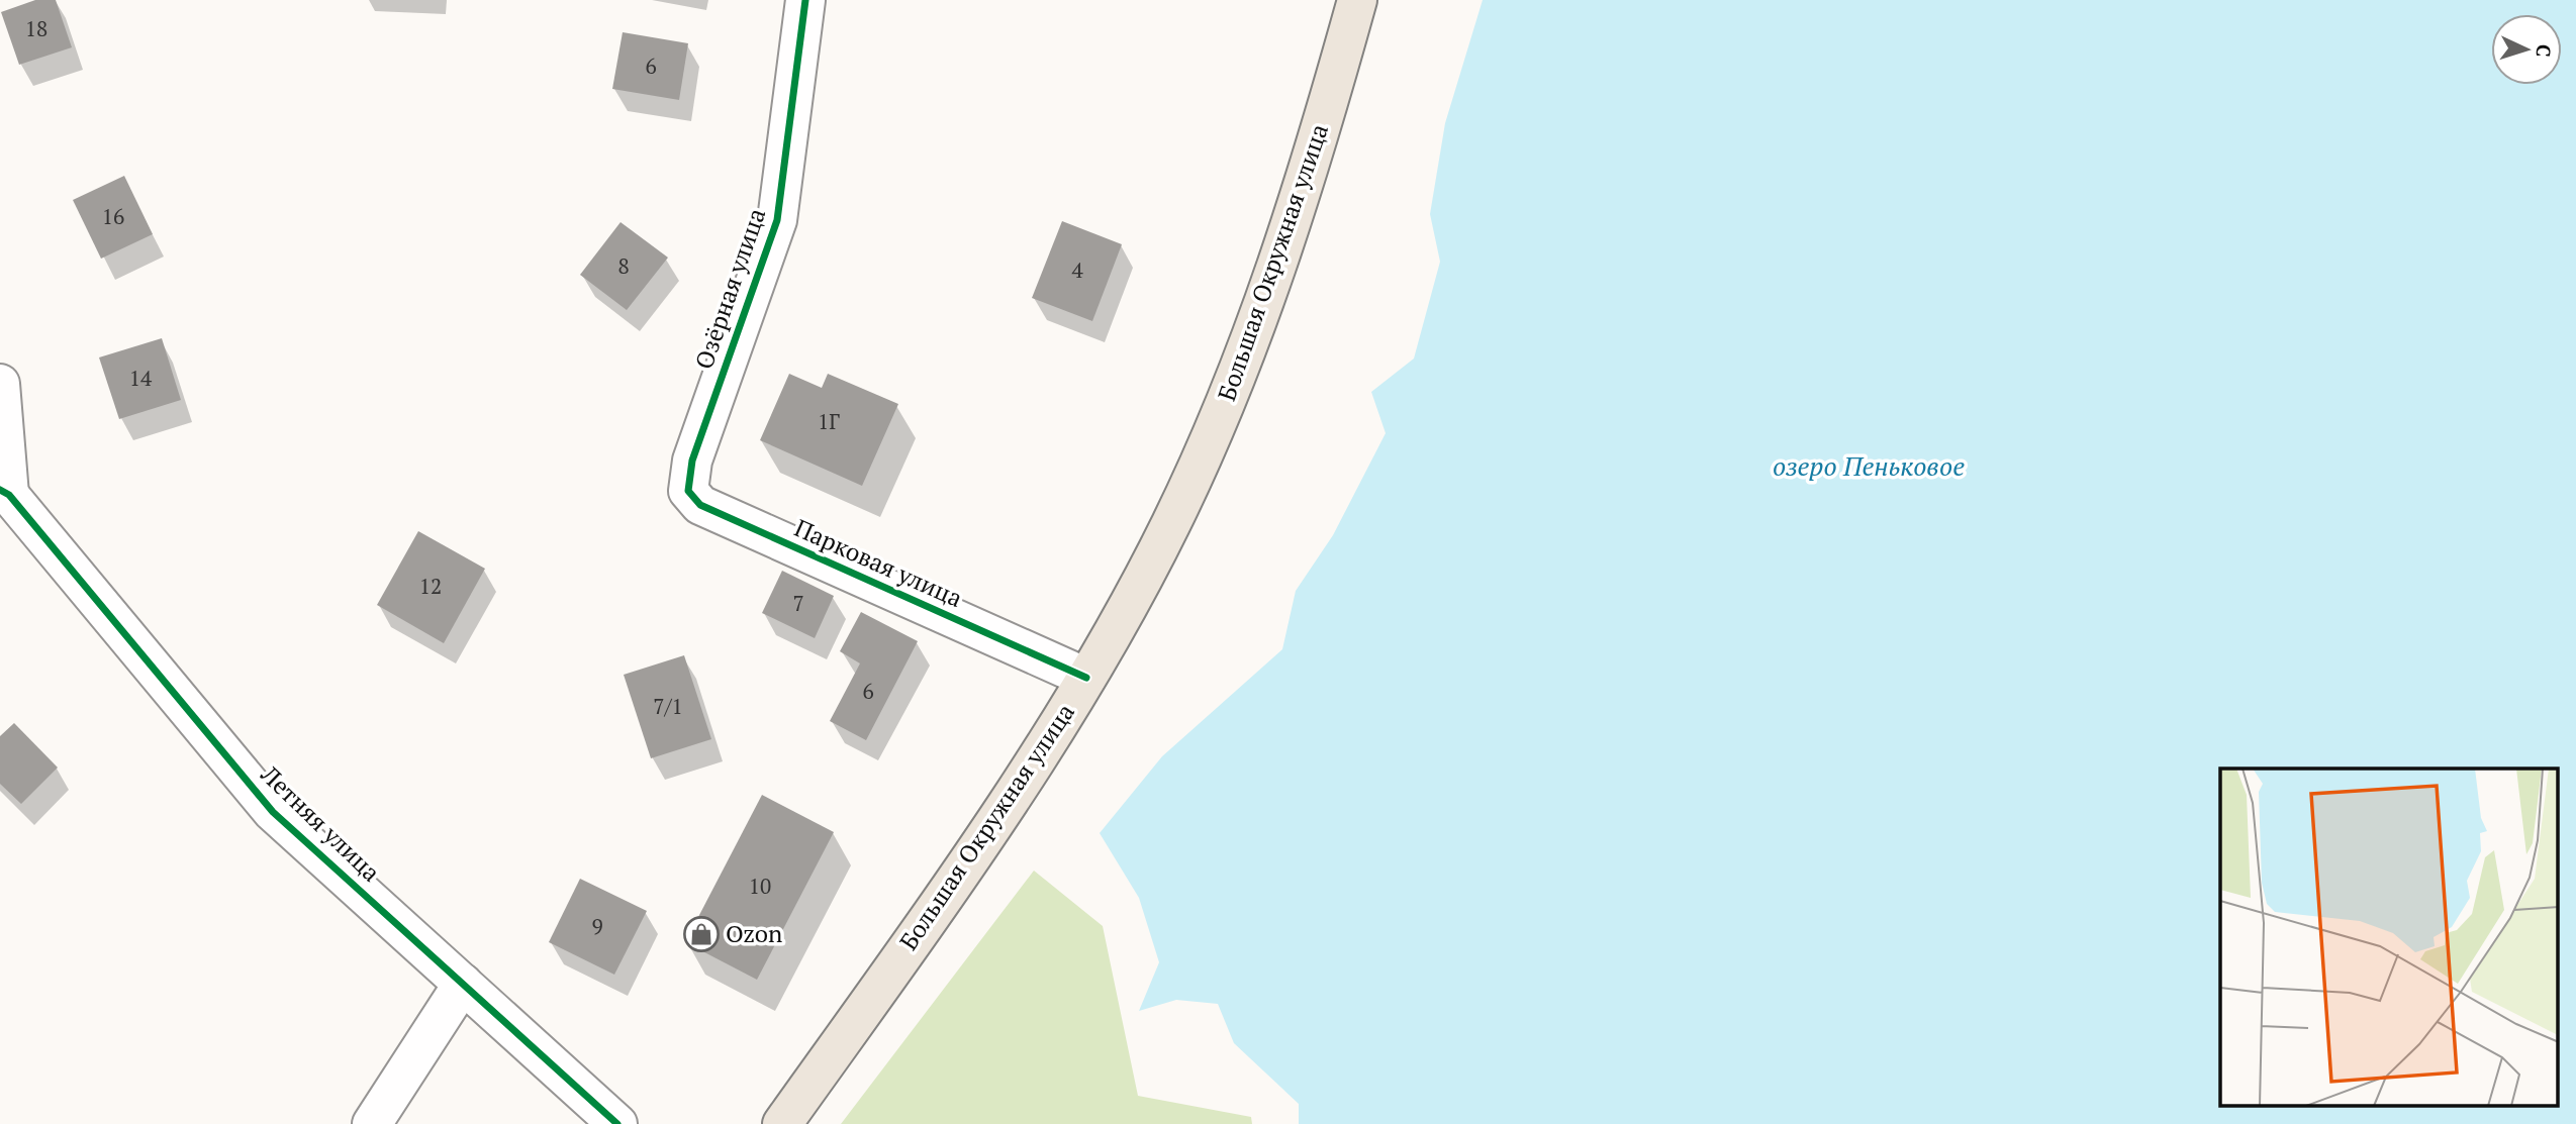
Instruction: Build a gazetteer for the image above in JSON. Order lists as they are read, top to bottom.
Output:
{
  "streets": {
    "main road": ["Большая Окружная улица"],
    "street": ["Озёрная улица", "Парковая улица", "Летняя улица"]
  },
  "crossings": [
    ["Большая Окружная улица", "Парковая улица"],
    ["Озёрная улица", "Парковая улица"]
  ],
  "water": ["озеро Пеньковое"],
  "places": {
    "shop": ["Ozon"]
  },
  "house_numbers": [
    "18",
    "6",
    "16",
    "8",
    "4",
    "14",
    "1Г",
    "12",
    "7",
    "6",
    "7/1",
    "10",
    "9"
  ],
  "north": "right"
}
